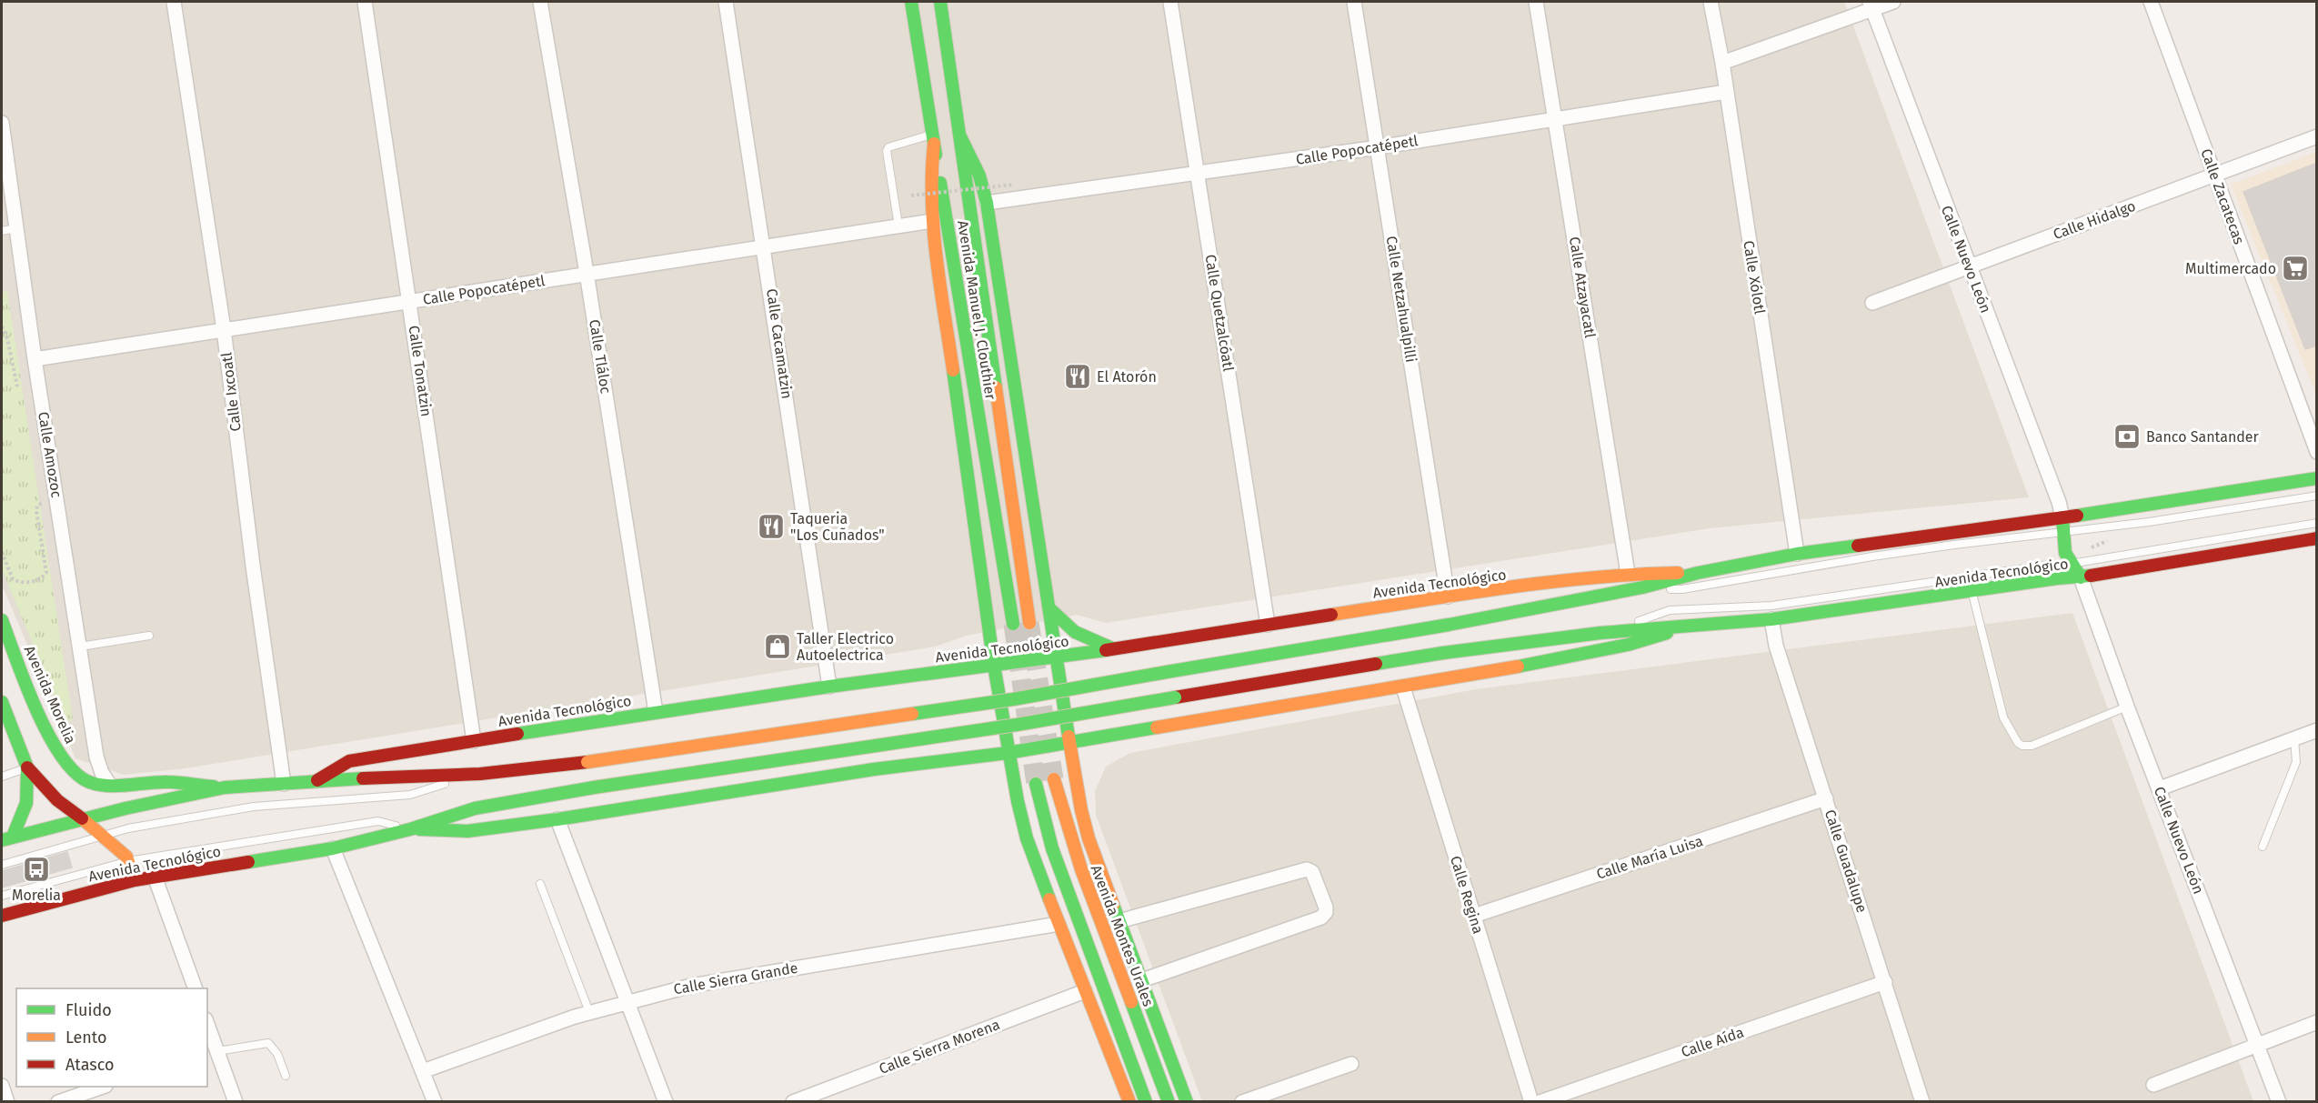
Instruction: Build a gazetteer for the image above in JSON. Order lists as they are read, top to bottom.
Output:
{
  "streets": {
    "main road": [
      "Avenida Manuel J. Clouthier",
      "Avenida Tecnológico",
      "Avenida Morelia",
      "Avenida Montes Urales"
    ],
    "street": [
      "Calle Popocatépetl",
      "Calle Zacatecas",
      "Calle Hidalgo",
      "Calle Nuevo León",
      "Calle Xólotl",
      "Calle Atzayacatl",
      "Calle Netzahualpilli",
      "Calle Quetzalcóatl",
      "Calle Cacamatzin",
      "Calle Tláloc",
      "Calle Tonatzin",
      "Calle Ixcoatl",
      "Calle Amozoc",
      "Calle María Luisa",
      "Calle Guadalupe",
      "Calle Regina",
      "Calle Sierra Grande",
      "Calle Aída",
      "Calle Sierra Morena"
    ]
  },
  "crossings": [
    ["Calle Popocatépetl", "Calle Xólotl"],
    ["Calle Popocatépetl", "Calle Atzayacatl"],
    ["Calle Popocatépetl", "Calle Netzahualpilli"],
    ["Calle Popocatépetl", "Calle Quetzalcóatl"],
    ["Calle Popocatépetl", "Calle Cacamatzin"],
    ["Calle Popocatépetl", "Calle Tláloc"],
    ["Calle Popocatépetl", "Calle Tonatzin"],
    ["Calle Popocatépetl", "Calle Ixcoatl"],
    ["Calle Popocatépetl", "Calle Amozoc"],
    ["Calle Zacatecas", "Calle Hidalgo"],
    ["Calle Hidalgo", "Calle Nuevo León"],
    ["Calle Nuevo León", "Avenida Tecnológico"],
    ["Calle Xólotl", "Avenida Tecnológico"],
    ["Calle Atzayacatl", "Avenida Tecnológico"],
    ["Calle Netzahualpilli", "Avenida Tecnológico"],
    ["Calle Quetzalcóatl", "Avenida Tecnológico"],
    ["Calle Cacamatzin", "Avenida Tecnológico"],
    ["Calle Tláloc", "Avenida Tecnológico"],
    ["Calle Tonatzin", "Avenida Tecnológico"],
    ["Calle Ixcoatl", "Avenida Tecnológico"],
    ["Calle Amozoc", "Avenida Morelia"],
    ["Avenida Tecnológico", "Calle Guadalupe"],
    ["Avenida Tecnológico", "Calle Regina"],
    ["Calle María Luisa", "Calle Guadalupe"],
    ["Calle María Luisa", "Calle Regina"],
    ["Calle Guadalupe", "Calle Aída"]
  ],
  "places": {
    "supermarket": ["Multimercado"],
    "restaurant": ["El Atorón", "Taqueria \"Los Cuñados\""],
    "bank": ["Banco Santander"],
    "shop": ["Taller Electrico Autoelectrica"],
    "bus stop": ["Morelia"]
  },
  "legend": ["Fluido", "Lento", "Atasco"]
}
